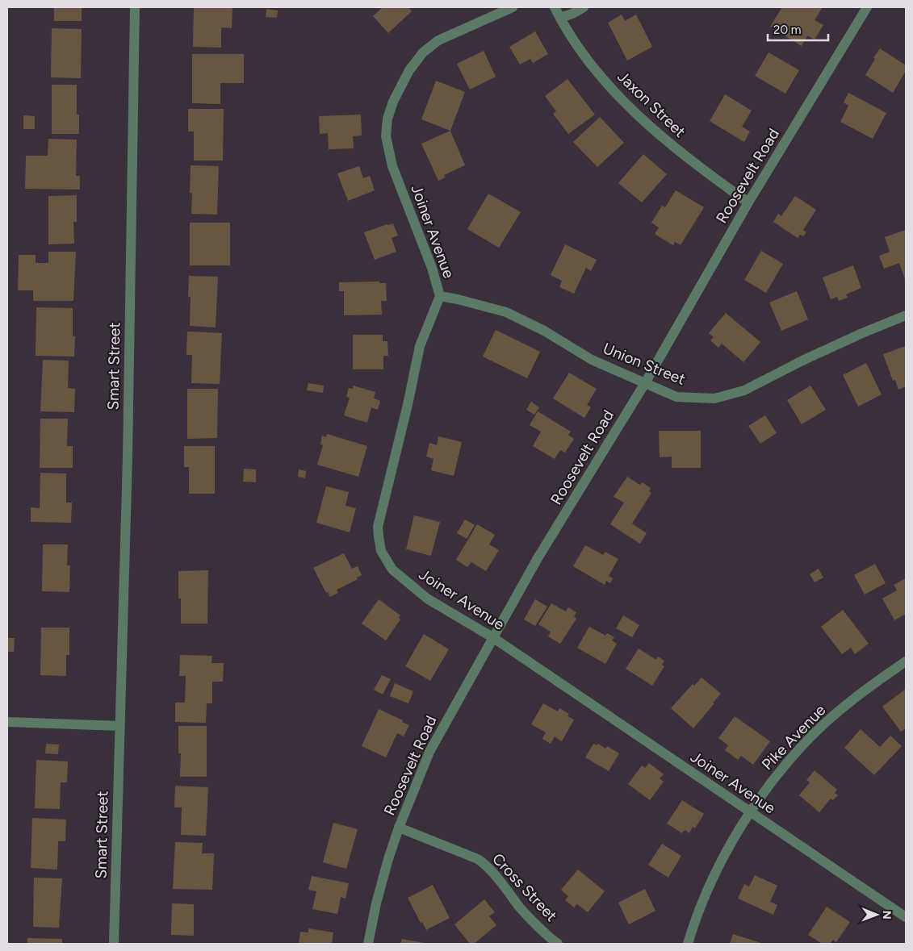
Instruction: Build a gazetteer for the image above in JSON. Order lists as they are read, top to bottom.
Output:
{
  "streets": {
    "street": [
      "Jaxon Street",
      "Roosevelt Road",
      "Joiner Avenue",
      "Union Street",
      "Smart Street",
      "Pike Avenue",
      "Cross Street"
    ]
  },
  "crossings": [
    ["Jaxon Street", "Roosevelt Road"],
    ["Roosevelt Road", "Joiner Avenue"],
    ["Roosevelt Road", "Union Street"],
    ["Roosevelt Road", "Cross Street"],
    ["Joiner Avenue", "Union Street"],
    ["Joiner Avenue", "Pike Avenue"]
  ],
  "scale_bar": "20 m",
  "north": "right"
}
